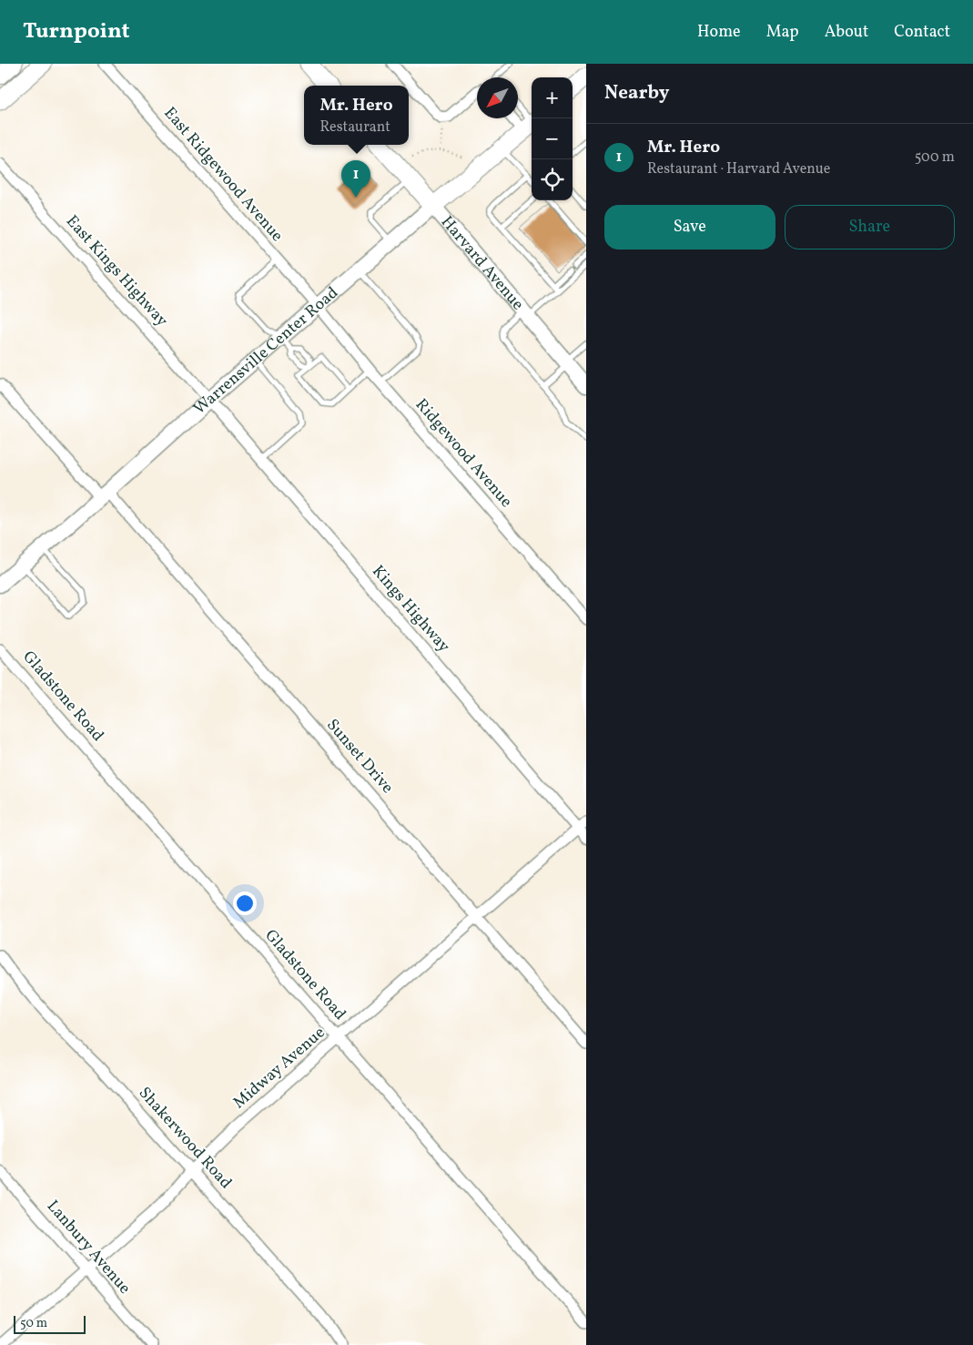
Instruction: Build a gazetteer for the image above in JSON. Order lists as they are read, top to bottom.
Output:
{
  "streets": {
    "main road": ["Harvard Avenue", "Warrensville Center Road"],
    "street": [
      "East Ridgewood Avenue",
      "East Kings Highway",
      "Ridgewood Avenue",
      "Kings Highway",
      "Gladstone Road",
      "Sunset Drive",
      "Midway Avenue",
      "Shakerwood Road",
      "Lanbury Avenue"
    ]
  },
  "crossings": [
    ["East Ridgewood Avenue", "Warrensville Center Road"],
    ["East Ridgewood Avenue", "Ridgewood Avenue"],
    ["Harvard Avenue", "Warrensville Center Road"],
    ["East Kings Highway", "Warrensville Center Road"],
    ["East Kings Highway", "Kings Highway"],
    ["Warrensville Center Road", "Ridgewood Avenue"],
    ["Warrensville Center Road", "Kings Highway"],
    ["Warrensville Center Road", "Sunset Drive"],
    ["Kings Highway", "Midway Avenue"],
    ["Gladstone Road", "Midway Avenue"],
    ["Sunset Drive", "Midway Avenue"],
    ["Midway Avenue", "Shakerwood Road"],
    ["Midway Avenue", "Lanbury Avenue"]
  ],
  "scale_bar": "50 m",
  "north": "bottom left",
  "page": {
    "header": "Turnpoint",
    "nav": [
      "Home",
      "Map",
      "About",
      "Contact"
    ],
    "heading": "Nearby",
    "map_buttons": ["+", "−"],
    "popup": ["Mr. Hero", "Restaurant"],
    "list": [
      {
        "mark": "1",
        "name": "Mr. Hero",
        "note": "Restaurant · Harvard Avenue",
        "value": "500 m"
      }
    ],
    "pins": "1",
    "buttons": ["Save", "Share"],
    "scale": "50 m"
  }
}
